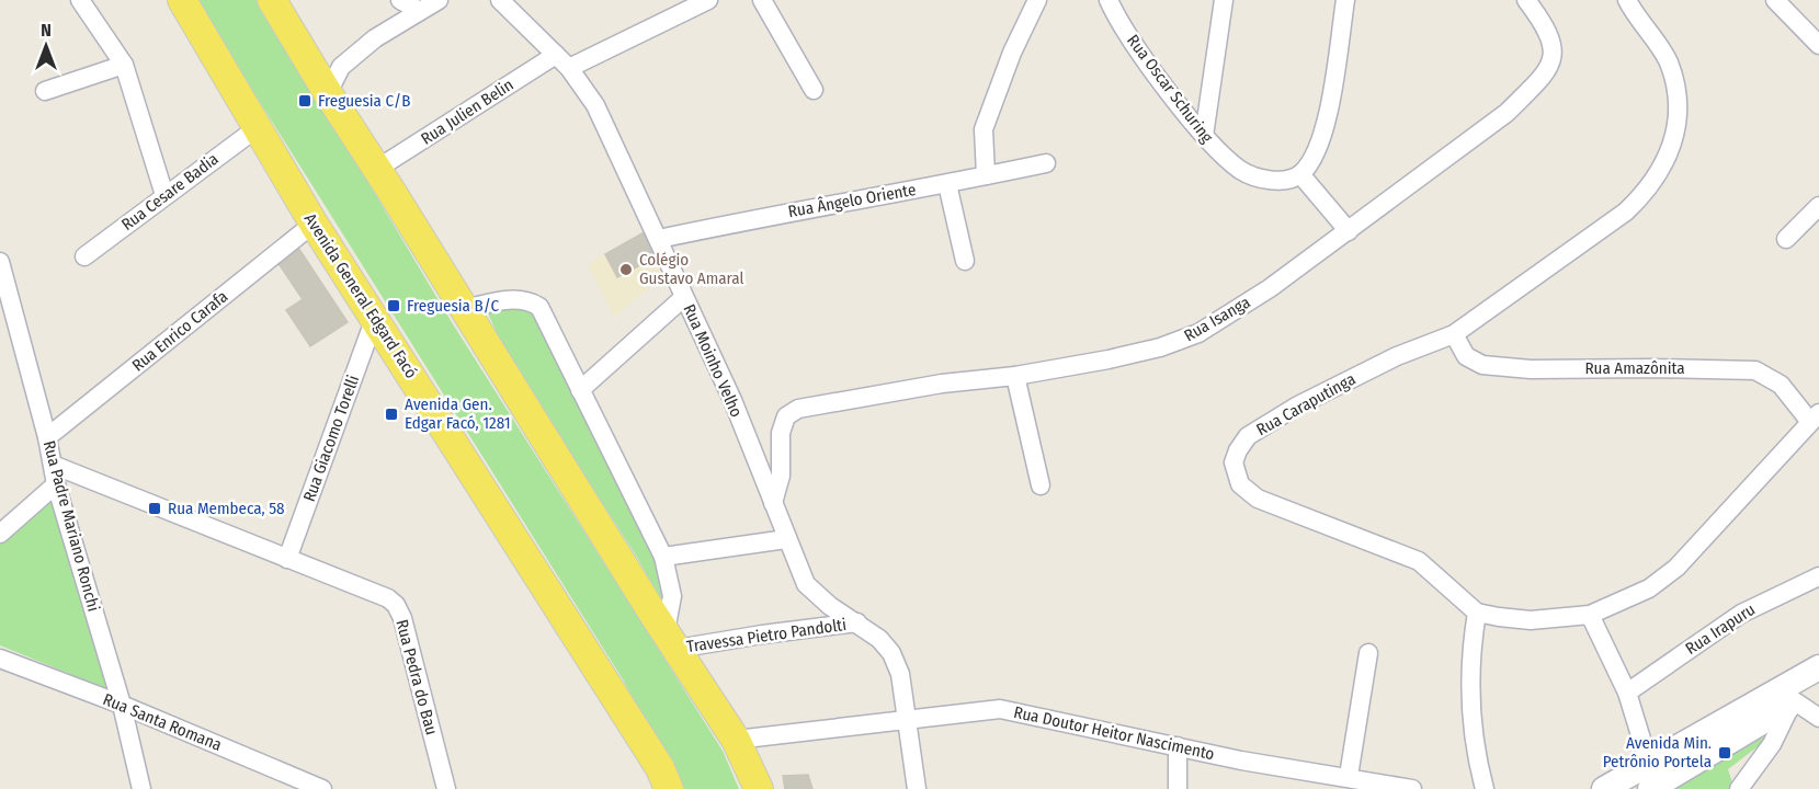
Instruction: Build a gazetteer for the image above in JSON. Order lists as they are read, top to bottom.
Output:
{
  "streets": {
    "main road": ["Avenida General Edgard Facó"],
    "street": [
      "Rua Oscar Schuring",
      "Rua Julien Belin",
      "Rua Cesare Badia",
      "Rua Ângelo Oriente",
      "Rua Isanga",
      "Rua Enrico Carafa",
      "Rua Moinho Velho",
      "Rua Amazônita",
      "Rua Caraputinga",
      "Rua Giacomo Torelli",
      "Rua Padre Mariano Ronchi",
      "Rua Irapuru",
      "Travessa Pietro Pandolti",
      "Rua Pedra do Bau",
      "Rua Santa Romana",
      "Rua Doutor Heitor Nascimento"
    ]
  },
  "crossings": [
    ["Rua Julien Belin", "Rua Moinho Velho"],
    ["Rua Cesare Badia", "Avenida General Edgard Facó"],
    ["Rua Ângelo Oriente", "Rua Moinho Velho"],
    ["Avenida General Edgard Facó", "Rua Enrico Carafa"],
    ["Avenida General Edgard Facó", "Rua Giacomo Torelli"],
    ["Rua Isanga", "Rua Moinho Velho"],
    ["Rua Enrico Carafa", "Rua Padre Mariano Ronchi"],
    ["Rua Moinho Velho", "Travessa Pietro Pandolti"],
    ["Rua Moinho Velho", "Rua Doutor Heitor Nascimento"],
    ["Rua Amazônita", "Rua Caraputinga"],
    ["Rua Giacomo Torelli", "Rua Pedra do Bau"],
    ["Rua Padre Mariano Ronchi", "Rua Santa Romana"]
  ],
  "places": {
    "transit": [
      "Freguesia C/B",
      "Freguesia B/C",
      "Avenida Gen. Edgar Facó, 1281",
      "Rua Membeca, 58",
      "Avenida Min. Petrônio Portela"
    ],
    "other": ["Colégio Gustavo Amaral"]
  },
  "north": "top"
}
